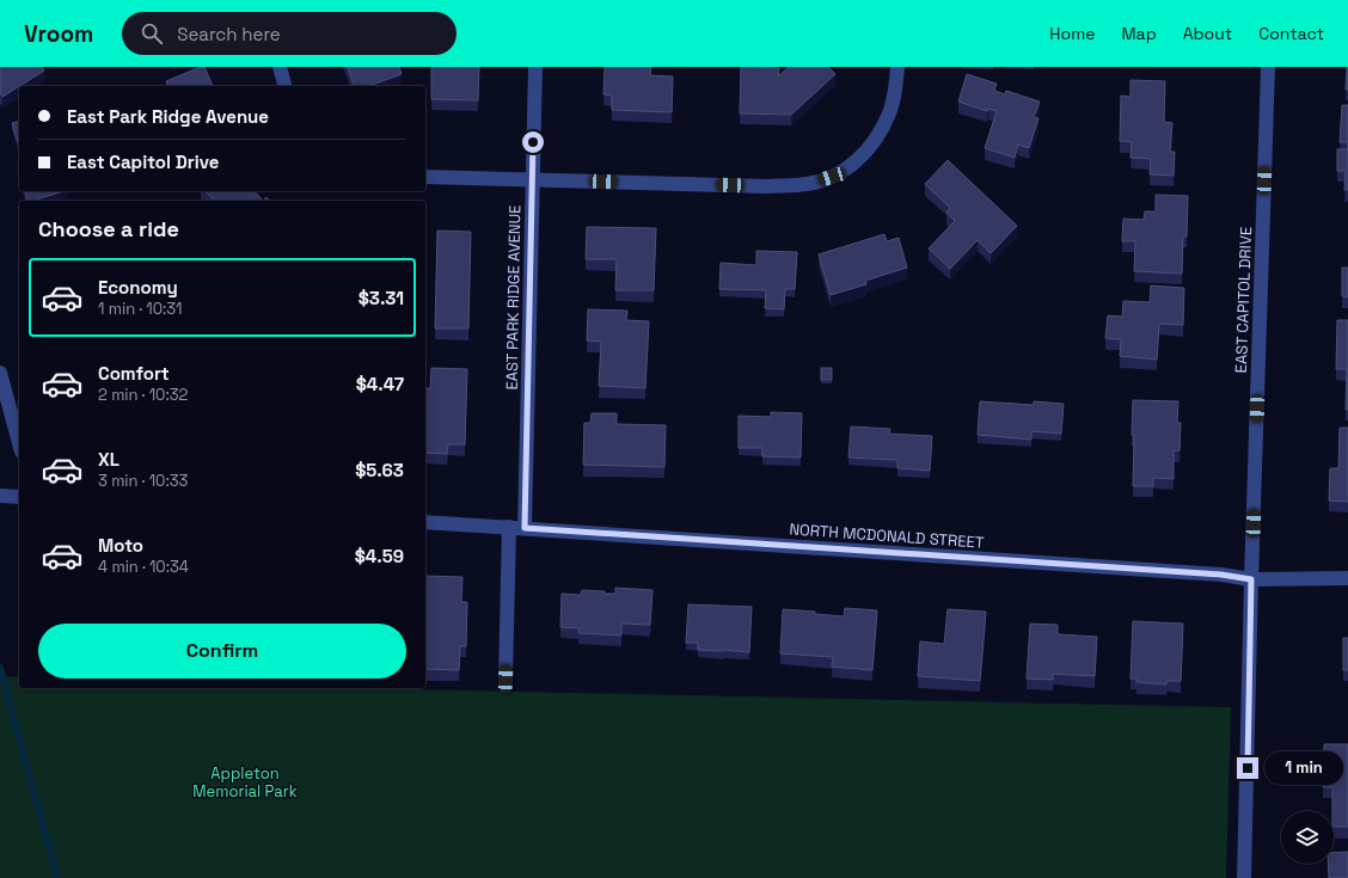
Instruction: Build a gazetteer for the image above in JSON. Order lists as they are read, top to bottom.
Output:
{
  "streets": {
    "street": ["EAST PARK RIDGE AVENUE", "EAST CAPITOL DRIVE", "NORTH MCDONALD STREET"]
  },
  "crossings": [
    ["EAST PARK RIDGE AVENUE", "NORTH MCDONALD STREET"],
    ["EAST CAPITOL DRIVE", "NORTH MCDONALD STREET"]
  ],
  "parks": ["Appleton Memorial Park"],
  "page": {
    "header": "Vroom",
    "search": "Search here",
    "nav": [
      "Home",
      "Map",
      "About",
      "Contact"
    ],
    "banner": ["East Park Ridge Avenue", "East Capitol Drive"],
    "heading": "Choose a ride",
    "list": [
      {
        "name": "Economy",
        "note": "1 min · 10:31",
        "value": "$3.31"
      },
      {
        "name": "Comfort",
        "note": "2 min · 10:32",
        "value": "$4.47"
      },
      {
        "name": "XL",
        "note": "3 min · 10:33",
        "value": "$5.63"
      },
      {
        "name": "Moto",
        "note": "4 min · 10:34",
        "value": "$4.59"
      }
    ],
    "buttons": "Confirm",
    "bubble": "1 min"
  }
}
